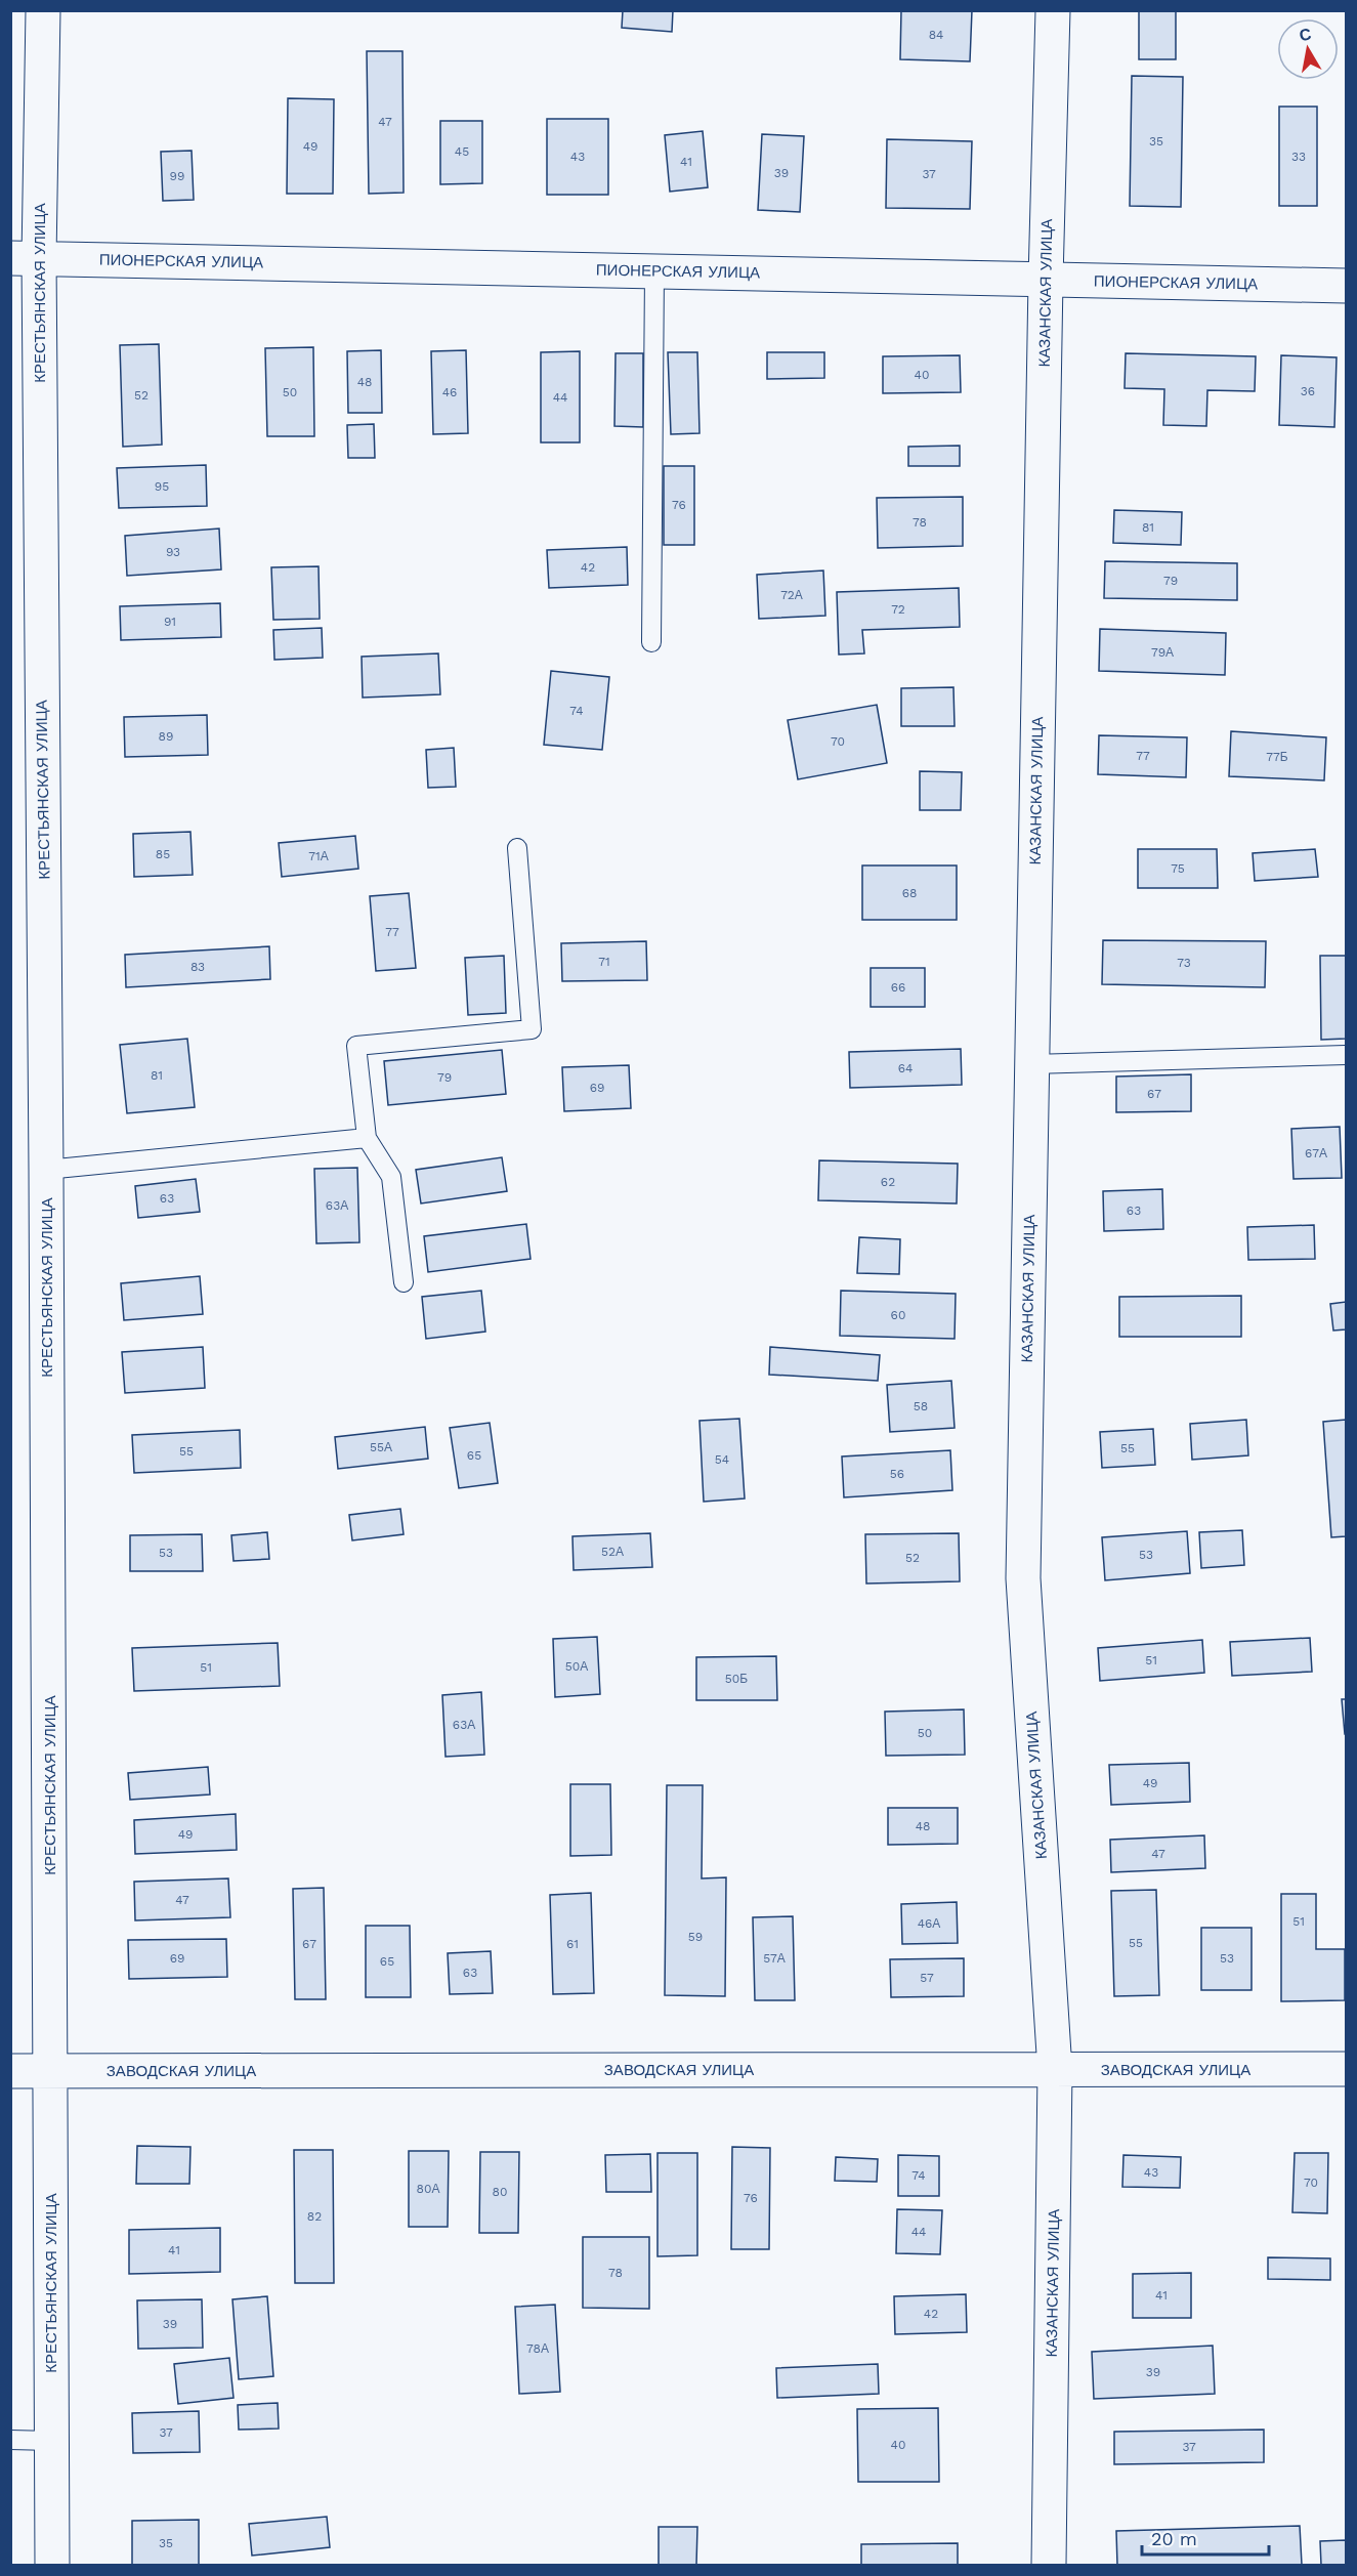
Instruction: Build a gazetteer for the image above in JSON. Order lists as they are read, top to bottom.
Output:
{
  "streets": {
    "street": [
      "ПИОНЕРСКАЯ УЛИЦА",
      "КРЕСТЬЯНСКАЯ УЛИЦА",
      "КАЗАНСКАЯ УЛИЦА",
      "ЗАВОДСКАЯ УЛИЦА"
    ]
  },
  "crossings": [
    ["ПИОНЕРСКАЯ УЛИЦА", "КРЕСТЬЯНСКАЯ УЛИЦА"],
    ["ПИОНЕРСКАЯ УЛИЦА", "КАЗАНСКАЯ УЛИЦА"],
    ["КРЕСТЬЯНСКАЯ УЛИЦА", "ЗАВОДСКАЯ УЛИЦА"],
    ["КАЗАНСКАЯ УЛИЦА", "ЗАВОДСКАЯ УЛИЦА"]
  ],
  "house_numbers": [
    "84",
    "47",
    "35",
    "49",
    "45",
    "43",
    "33",
    "41",
    "39",
    "37",
    "99",
    "40",
    "48",
    "36",
    "50",
    "46",
    "52",
    "44",
    "95",
    "76",
    "78",
    "81",
    "93",
    "42",
    "79",
    "72А",
    "72",
    "91",
    "79А",
    "74",
    "89",
    "70",
    "77",
    "77Б",
    "85",
    "71А",
    "75",
    "68",
    "77",
    "71",
    "73",
    "83",
    "66",
    "64",
    "81",
    "79",
    "69",
    "67",
    "67А",
    "62",
    "63",
    "63А",
    "63",
    "60",
    "58",
    "55А",
    "55",
    "55",
    "65",
    "54",
    "56",
    "52А",
    "53",
    "53",
    "52",
    "51",
    "50А",
    "51",
    "50Б",
    "63А",
    "50",
    "49",
    "48",
    "49",
    "47",
    "47",
    "51",
    "46А",
    "59",
    "55",
    "67",
    "61",
    "69",
    "57А",
    "53",
    "65",
    "63",
    "57",
    "43",
    "74",
    "70",
    "80А",
    "80",
    "76",
    "82",
    "44",
    "41",
    "78",
    "41",
    "42",
    "39",
    "78А",
    "39",
    "37",
    "40",
    "37",
    "35"
  ],
  "scale_bar": "20 m",
  "north": "top"
}
